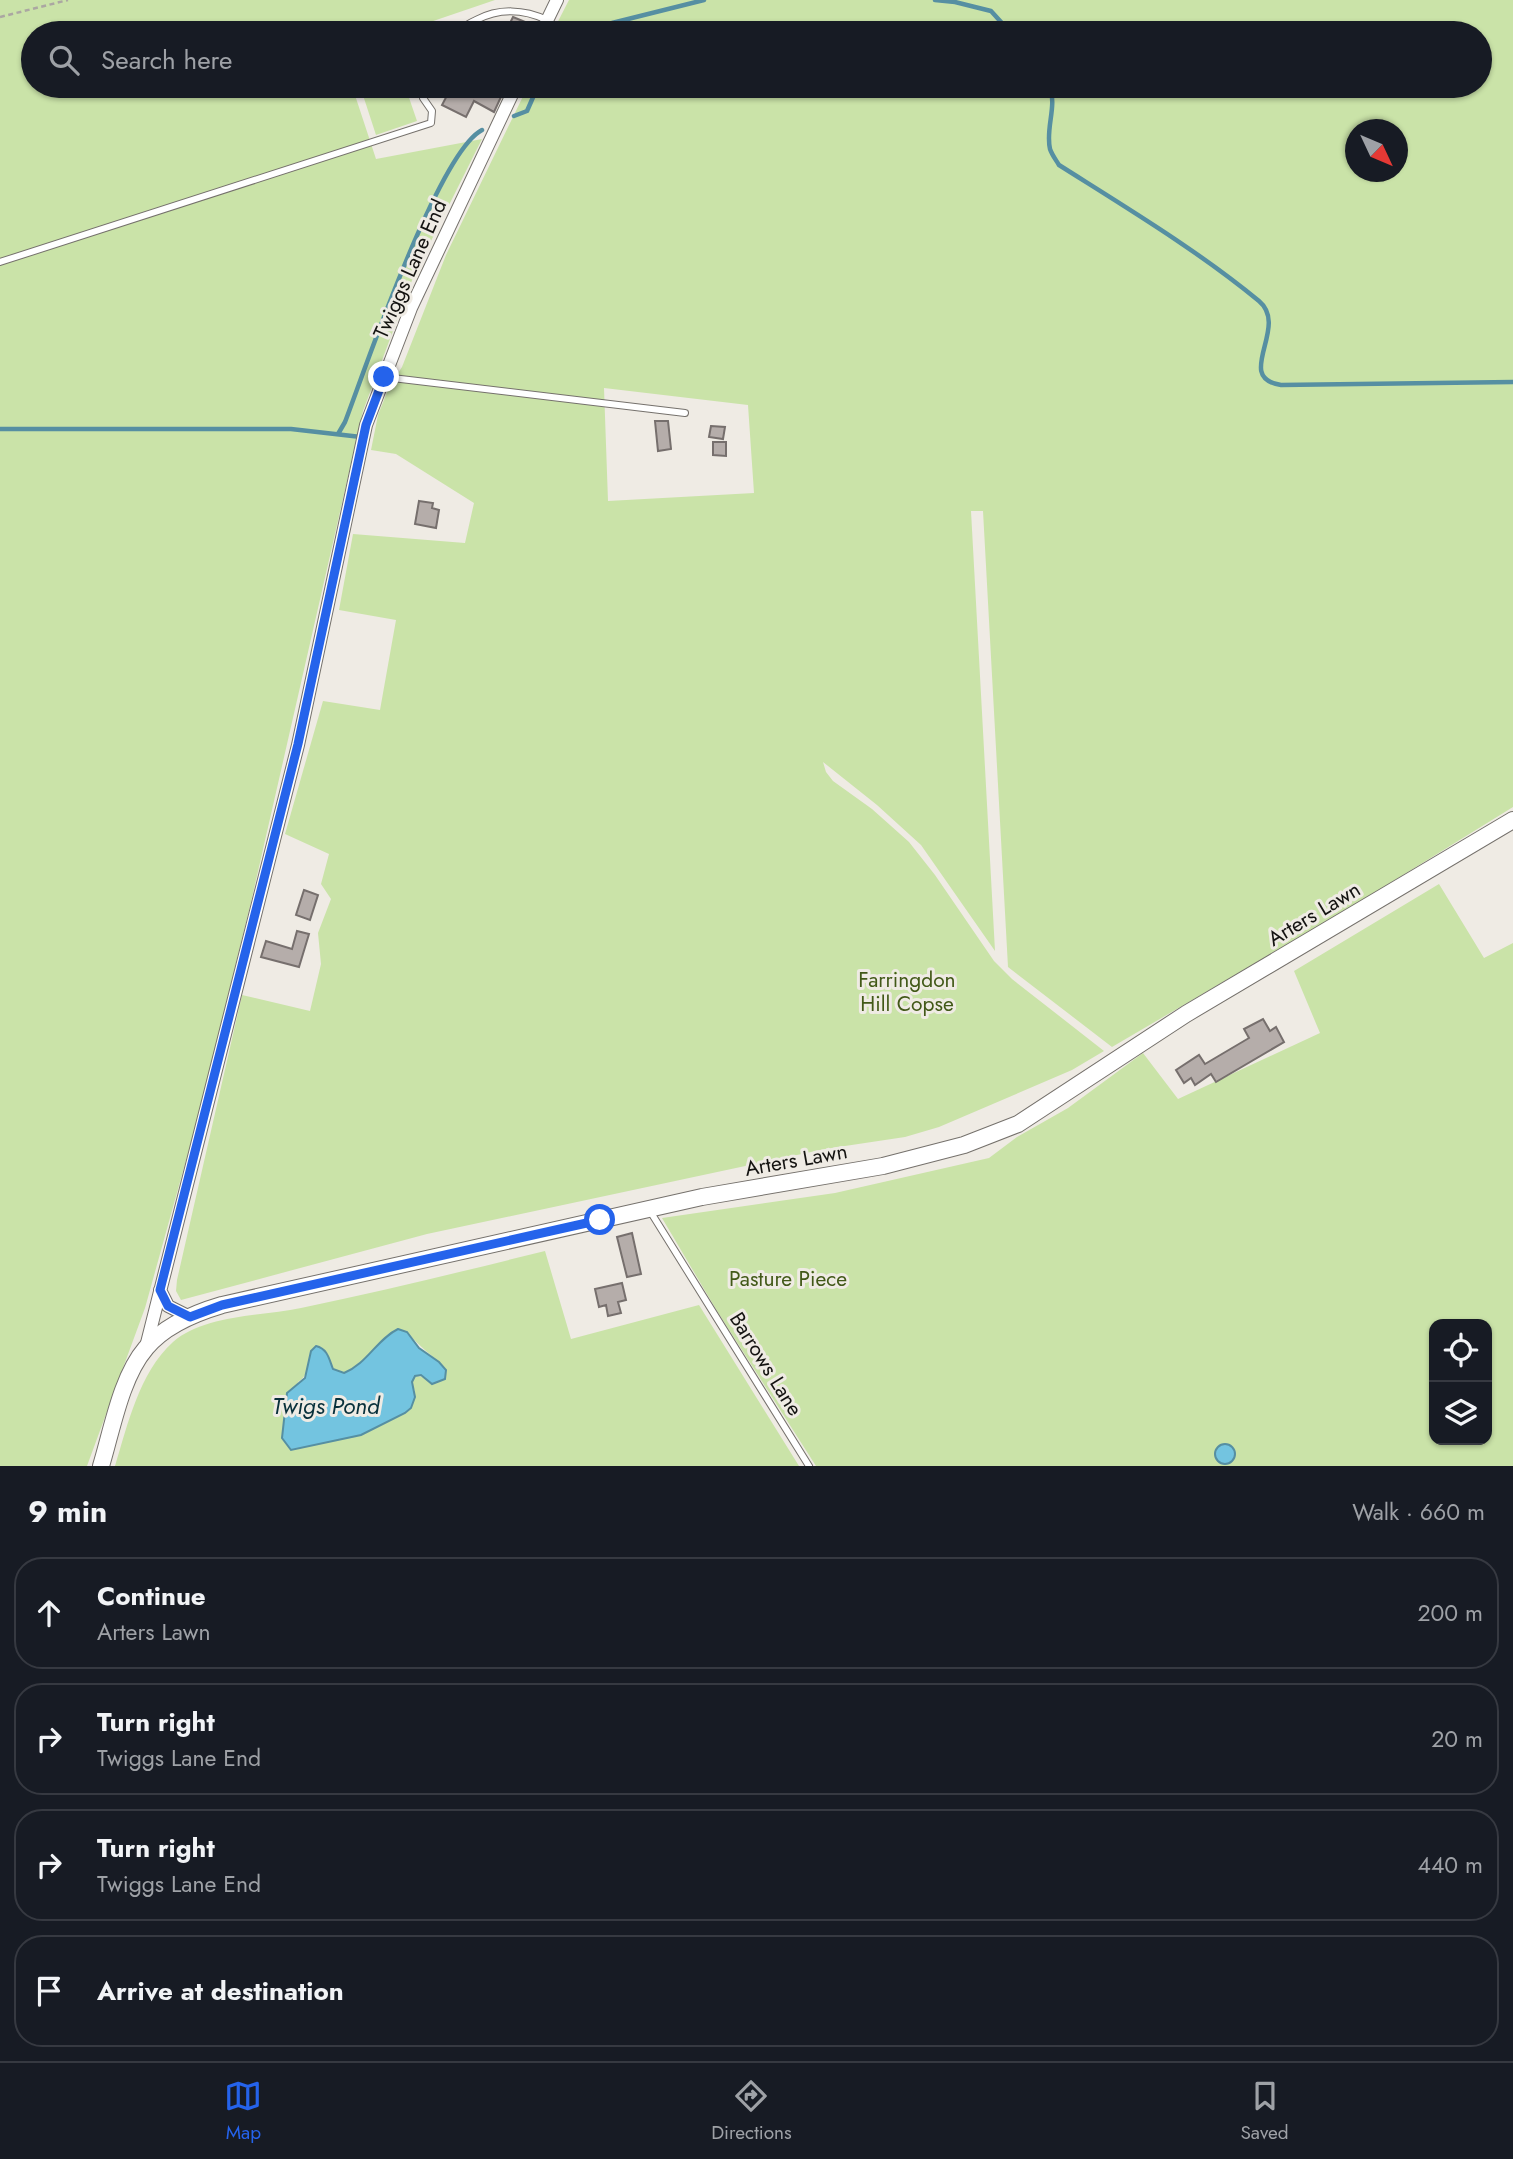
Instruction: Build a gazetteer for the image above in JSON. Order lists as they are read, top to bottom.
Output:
{
  "streets": {
    "street": ["Twiggs Lane End", "Arters Lawn"],
    "lane": ["Barrows Lane"]
  },
  "crossings": [
    ["Twiggs Lane End", "Arters Lawn"],
    ["Arters Lawn", "Barrows Lane"]
  ],
  "water": ["Twigs Pond"],
  "parks": ["Farringdon Hill Copse", "Pasture Piece"],
  "north": "bottom right",
  "page": {
    "search": "Search here",
    "heading": ["9 min", "Walk · 660 m"],
    "list": [
      ["Continue", "Arters Lawn", "200 m"],
      ["Turn right", "Twiggs Lane End", "20 m"],
      ["Turn right", "Twiggs Lane End", "440 m"],
      "Arrive at destination"
    ],
    "nav": ["Map", "Directions", "Saved"]
  }
}
